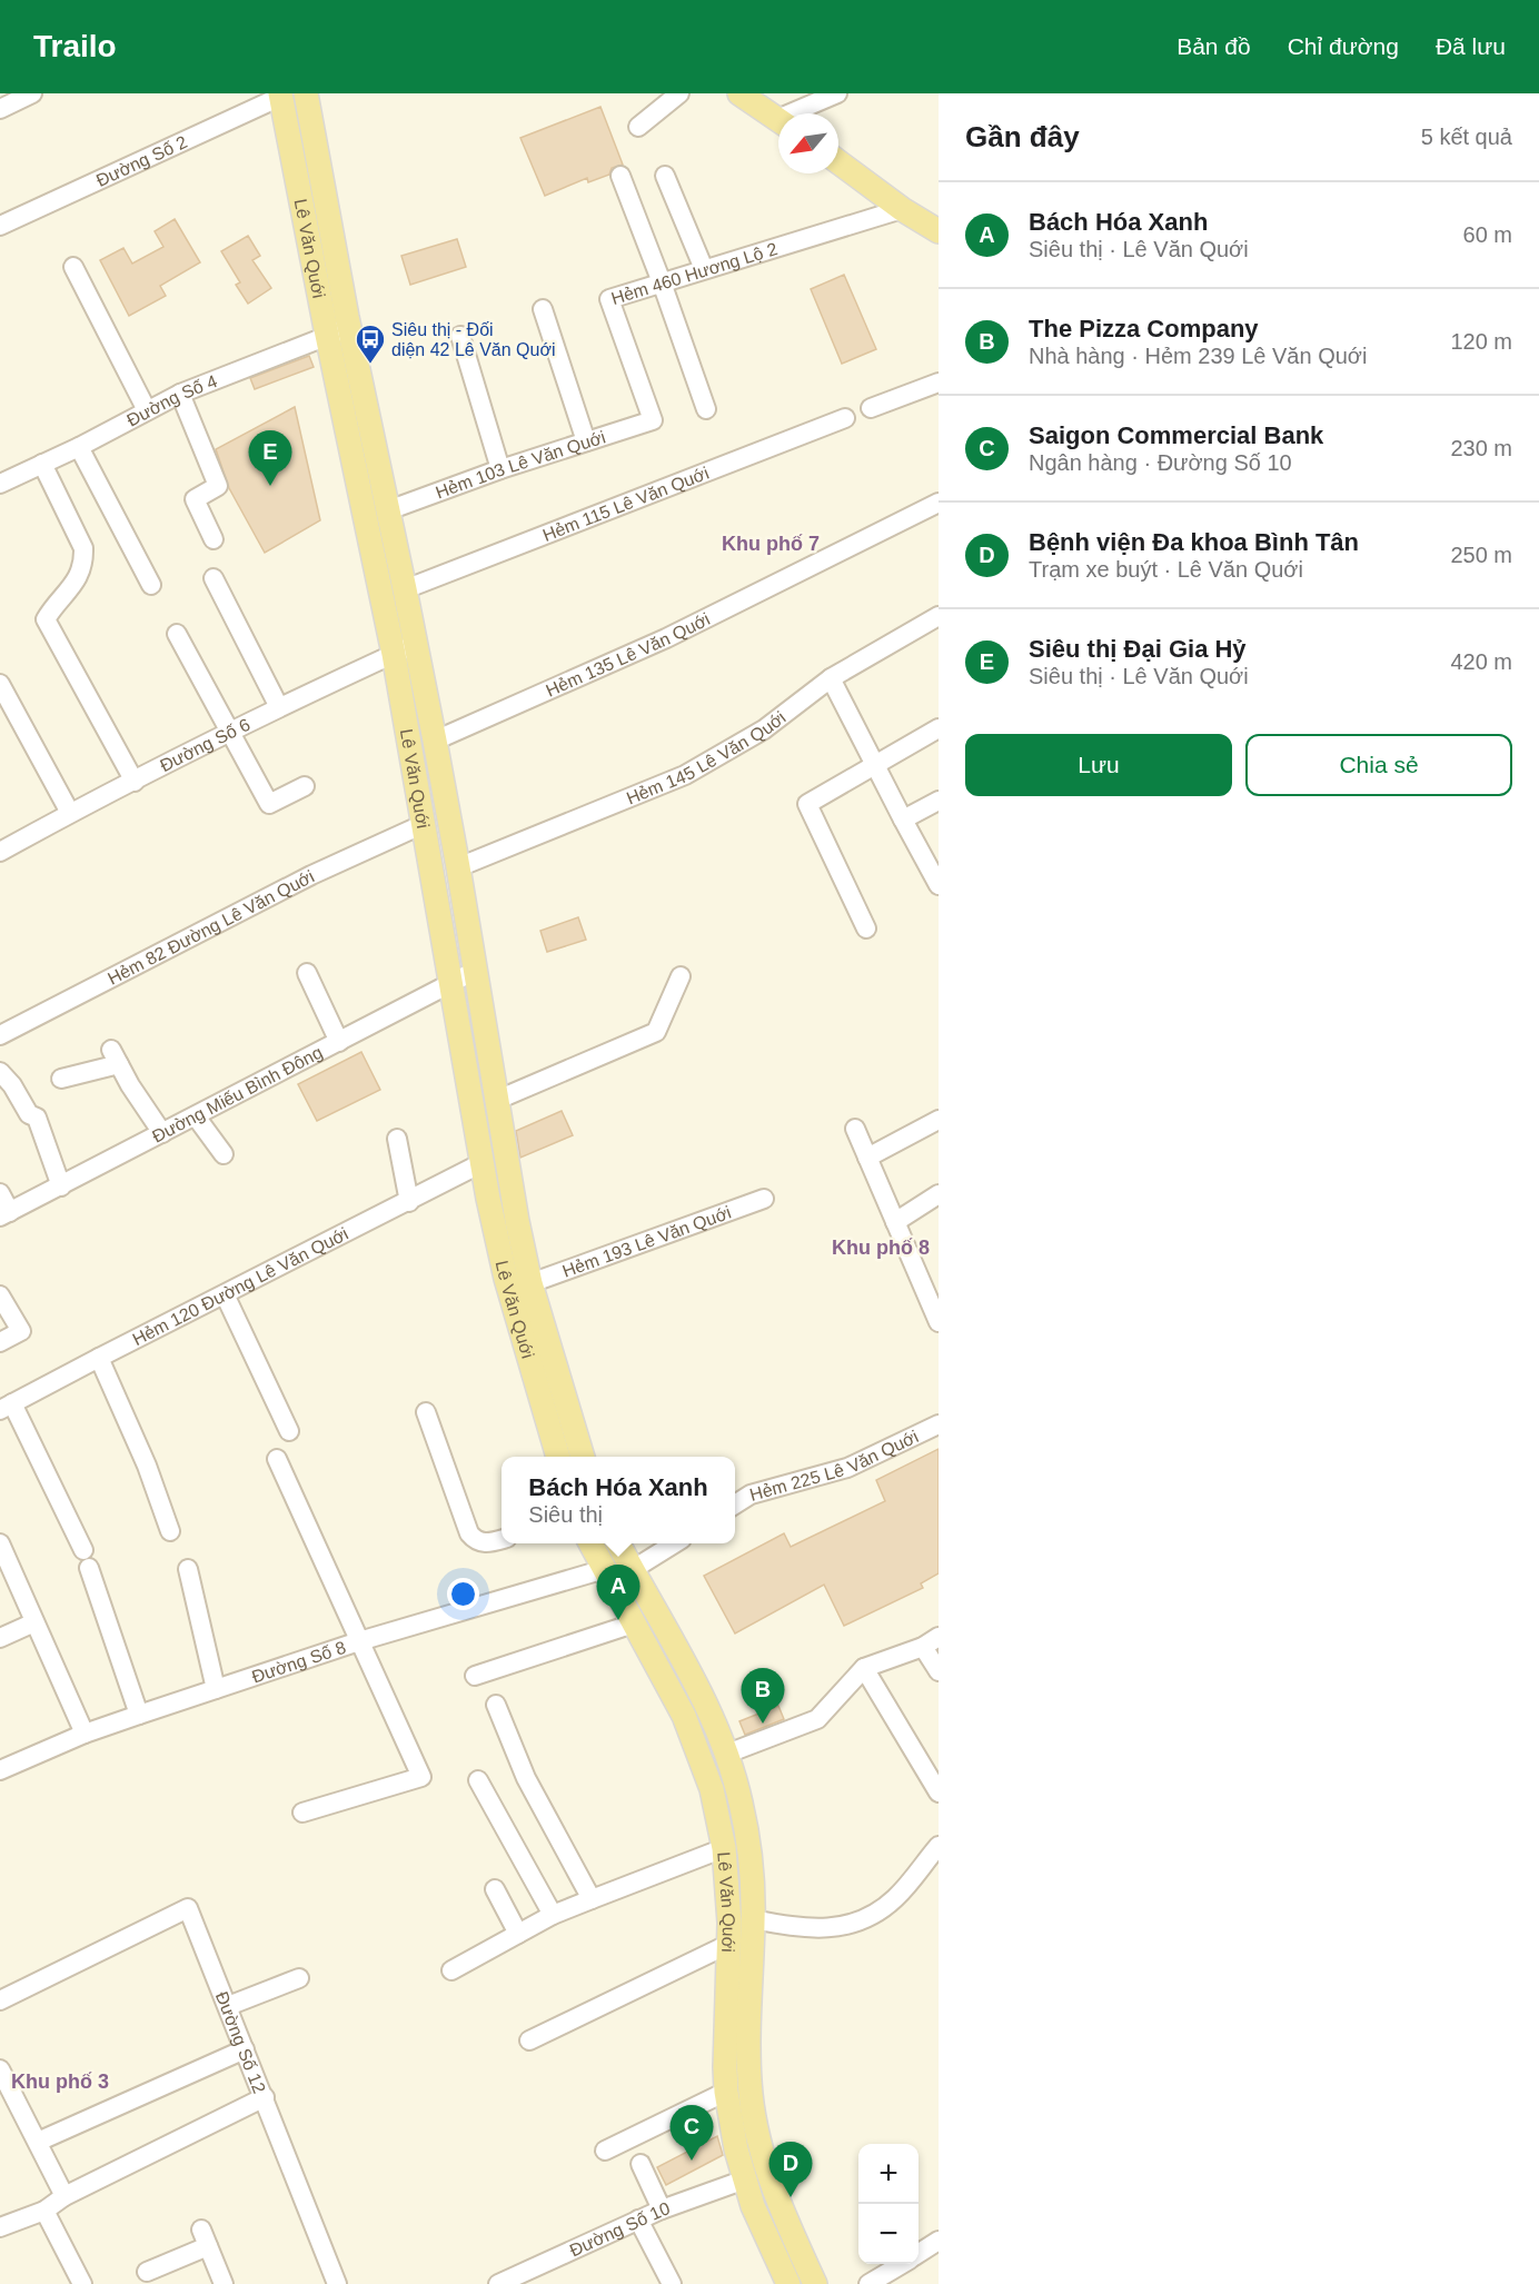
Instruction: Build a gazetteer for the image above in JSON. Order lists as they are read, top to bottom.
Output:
{
  "streets": {
    "main road": ["Lê Văn Quới"],
    "street": [
      "Đường Số 2",
      "Hẻm 460 Hương Lộ 2",
      "Đường Số 4",
      "Hẻm 103 Lê Văn Quới",
      "Hẻm 115 Lê Văn Quới",
      "Hẻm 135 Lê Văn Quới",
      "Đường Số 6",
      "Hẻm 145 Lê Văn Quới",
      "Hẻm 82 Đường Lê Văn Quới",
      "Đường Miếu Bình Đông",
      "Hẻm 193 Lê Văn Quới",
      "Hẻm 120 Đường Lê Văn Quới",
      "Hẻm 225 Lê Văn Quới",
      "Đường Số 8",
      "Đường Số 12",
      "Đường Số 10"
    ]
  },
  "crossings": [
    ["Đường Số 2", "Lê Văn Quới"],
    ["Lê Văn Quới", "Đường Số 4"],
    ["Lê Văn Quới", "Hẻm 103 Lê Văn Quới"],
    ["Lê Văn Quới", "Hẻm 115 Lê Văn Quới"],
    ["Lê Văn Quới", "Hẻm 135 Lê Văn Quới"],
    ["Lê Văn Quới", "Đường Số 6"],
    ["Lê Văn Quới", "Hẻm 145 Lê Văn Quới"],
    ["Lê Văn Quới", "Hẻm 82 Đường Lê Văn Quới"],
    ["Lê Văn Quới", "Đường Miếu Bình Đông"],
    ["Lê Văn Quới", "Hẻm 193 Lê Văn Quới"],
    ["Lê Văn Quới", "Hẻm 120 Đường Lê Văn Quới"],
    ["Lê Văn Quới", "Đường Số 8"],
    ["Lê Văn Quới", "Đường Số 10"],
    ["Hẻm 460 Hương Lộ 2", "Hẻm 103 Lê Văn Quới"]
  ],
  "districts": ["Khu phố 7", "Khu phố 8", "Khu phố 3"],
  "places": {
    "bus stop": ["Siêu thị - Đối diện 42 Lê Văn Quới"]
  },
  "north": "bottom left",
  "page": {
    "header": "Trailo",
    "nav": ["Bản đồ", "Chỉ đường", "Đã lưu"],
    "heading": ["Gần đây", "5 kết quả"],
    "list": [
      {
        "mark": "A",
        "name": "Bách Hóa Xanh",
        "note": "Siêu thị · Lê Văn Quới",
        "value": "60 m"
      },
      {
        "mark": "B",
        "name": "The Pizza Company",
        "note": "Nhà hàng · Hẻm 239 Lê Văn Quới",
        "value": "120 m"
      },
      {
        "mark": "C",
        "name": "Saigon Commercial Bank",
        "note": "Ngân hàng · Đường Số 10",
        "value": "230 m"
      },
      {
        "mark": "D",
        "name": "Bệnh viện Đa khoa Bình Tân",
        "note": "Trạm xe buýt · Lê Văn Quới",
        "value": "250 m"
      },
      {
        "mark": "E",
        "name": "Siêu thị Đại Gia Hỷ",
        "note": "Siêu thị · Lê Văn Quới",
        "value": "420 m"
      }
    ],
    "pins": [
      "E",
      "A",
      "B",
      "C",
      "D"
    ],
    "buttons": ["Lưu", "Chia sẻ"],
    "popup": ["Bách Hóa Xanh", "Siêu thị"],
    "map_buttons": ["+", "−"]
  }
}
